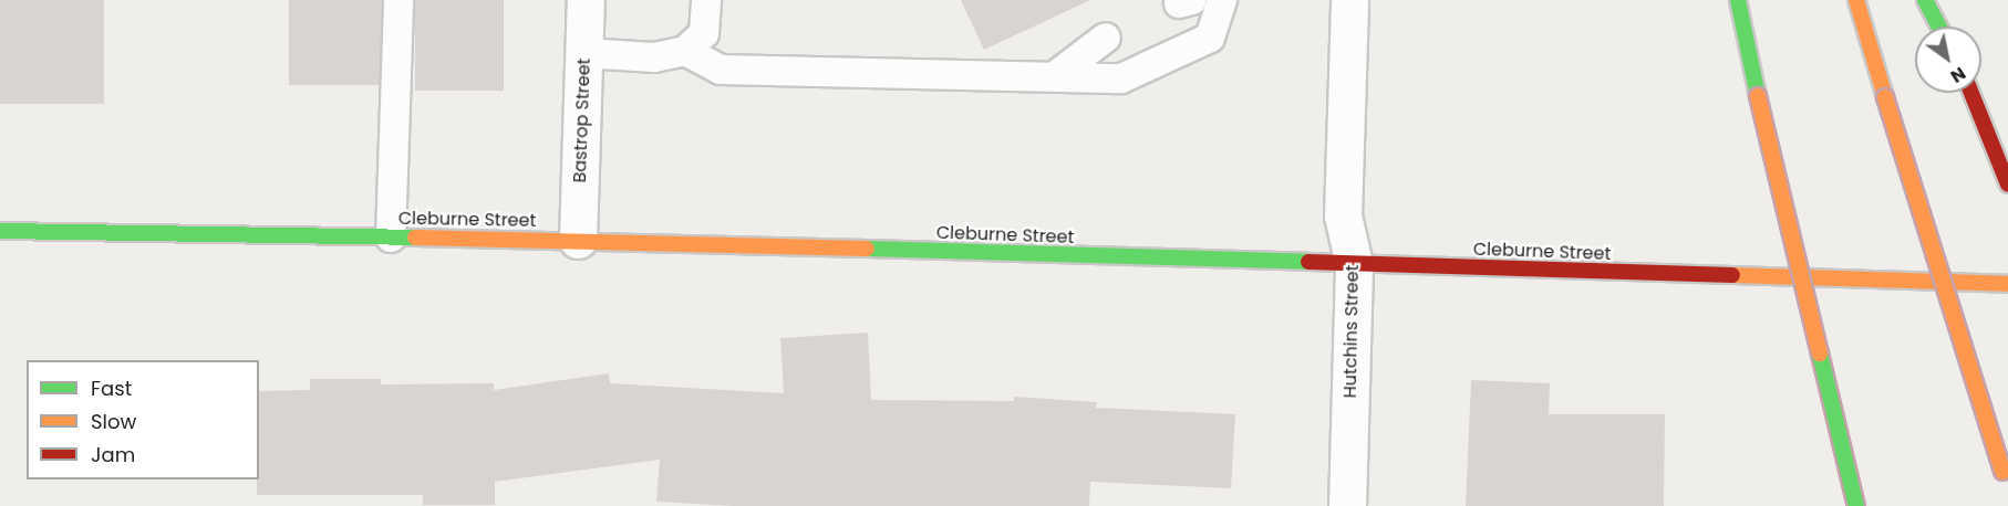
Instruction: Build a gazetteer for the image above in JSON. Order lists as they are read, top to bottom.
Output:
{
  "streets": {
    "main road": ["Cleburne Street"],
    "street": ["Bastrop Street", "Hutchins Street"]
  },
  "crossings": [
    ["Bastrop Street", "Cleburne Street"],
    ["Cleburne Street", "Hutchins Street"]
  ],
  "legend": ["Fast", "Slow", "Jam"],
  "north": "bottom right"
}
